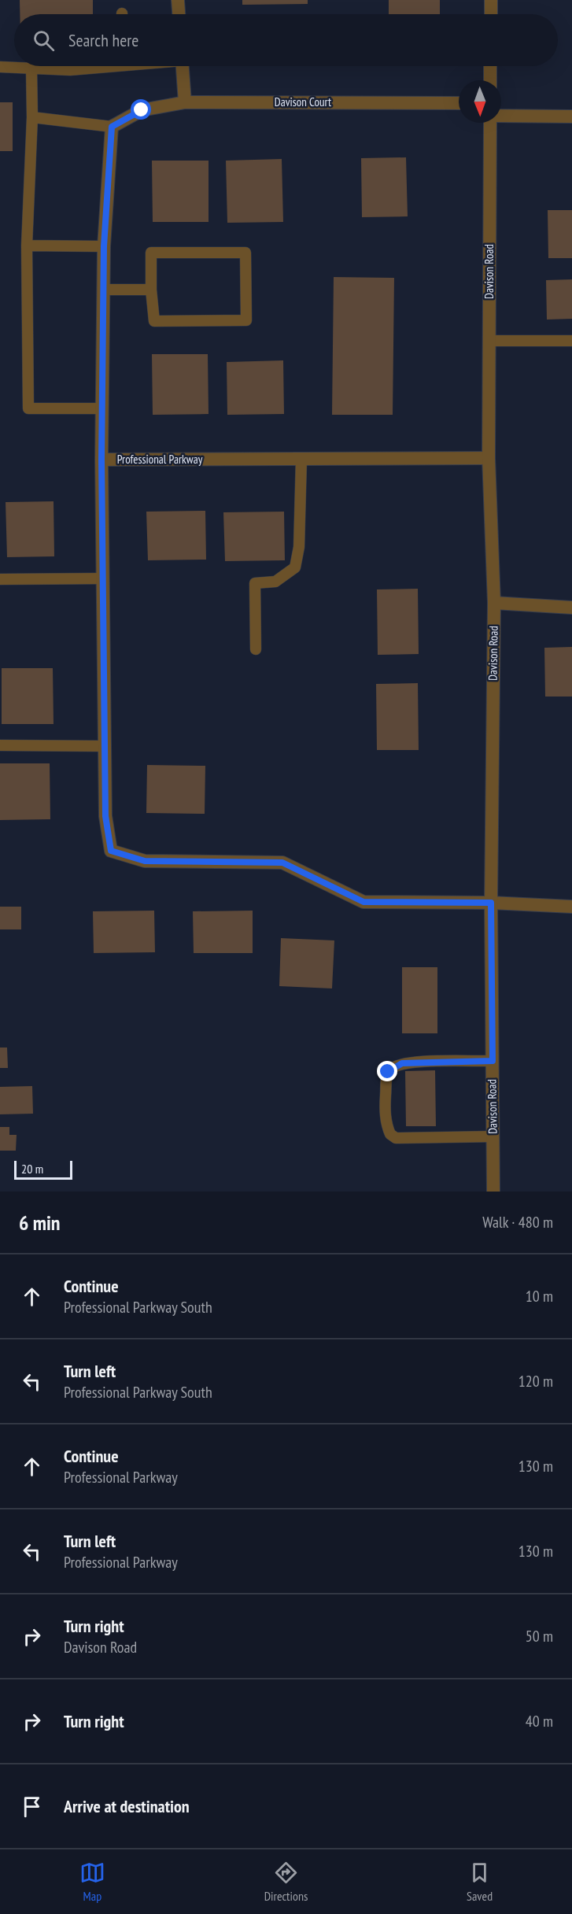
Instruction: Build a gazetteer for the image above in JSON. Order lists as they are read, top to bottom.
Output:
{
  "streets": {
    "street": ["Davison Court", "Davison Road", "Professional Parkway"]
  },
  "crossings": [
    ["Davison Road", "Professional Parkway"]
  ],
  "scale_bar": "20 m",
  "north": "bottom",
  "page": {
    "search": "Search here",
    "scale": "20 m",
    "heading": ["6 min", "Walk · 480 m"],
    "list": [
      ["Continue", "Professional Parkway South", "10 m"],
      ["Turn left", "Professional Parkway South", "120 m"],
      ["Continue", "Professional Parkway", "130 m"],
      ["Turn left", "Professional Parkway", "130 m"],
      ["Turn right", "Davison Road", "50 m"],
      ["Turn right", "40 m"],
      "Arrive at destination"
    ],
    "nav": ["Map", "Directions", "Saved"]
  }
}
